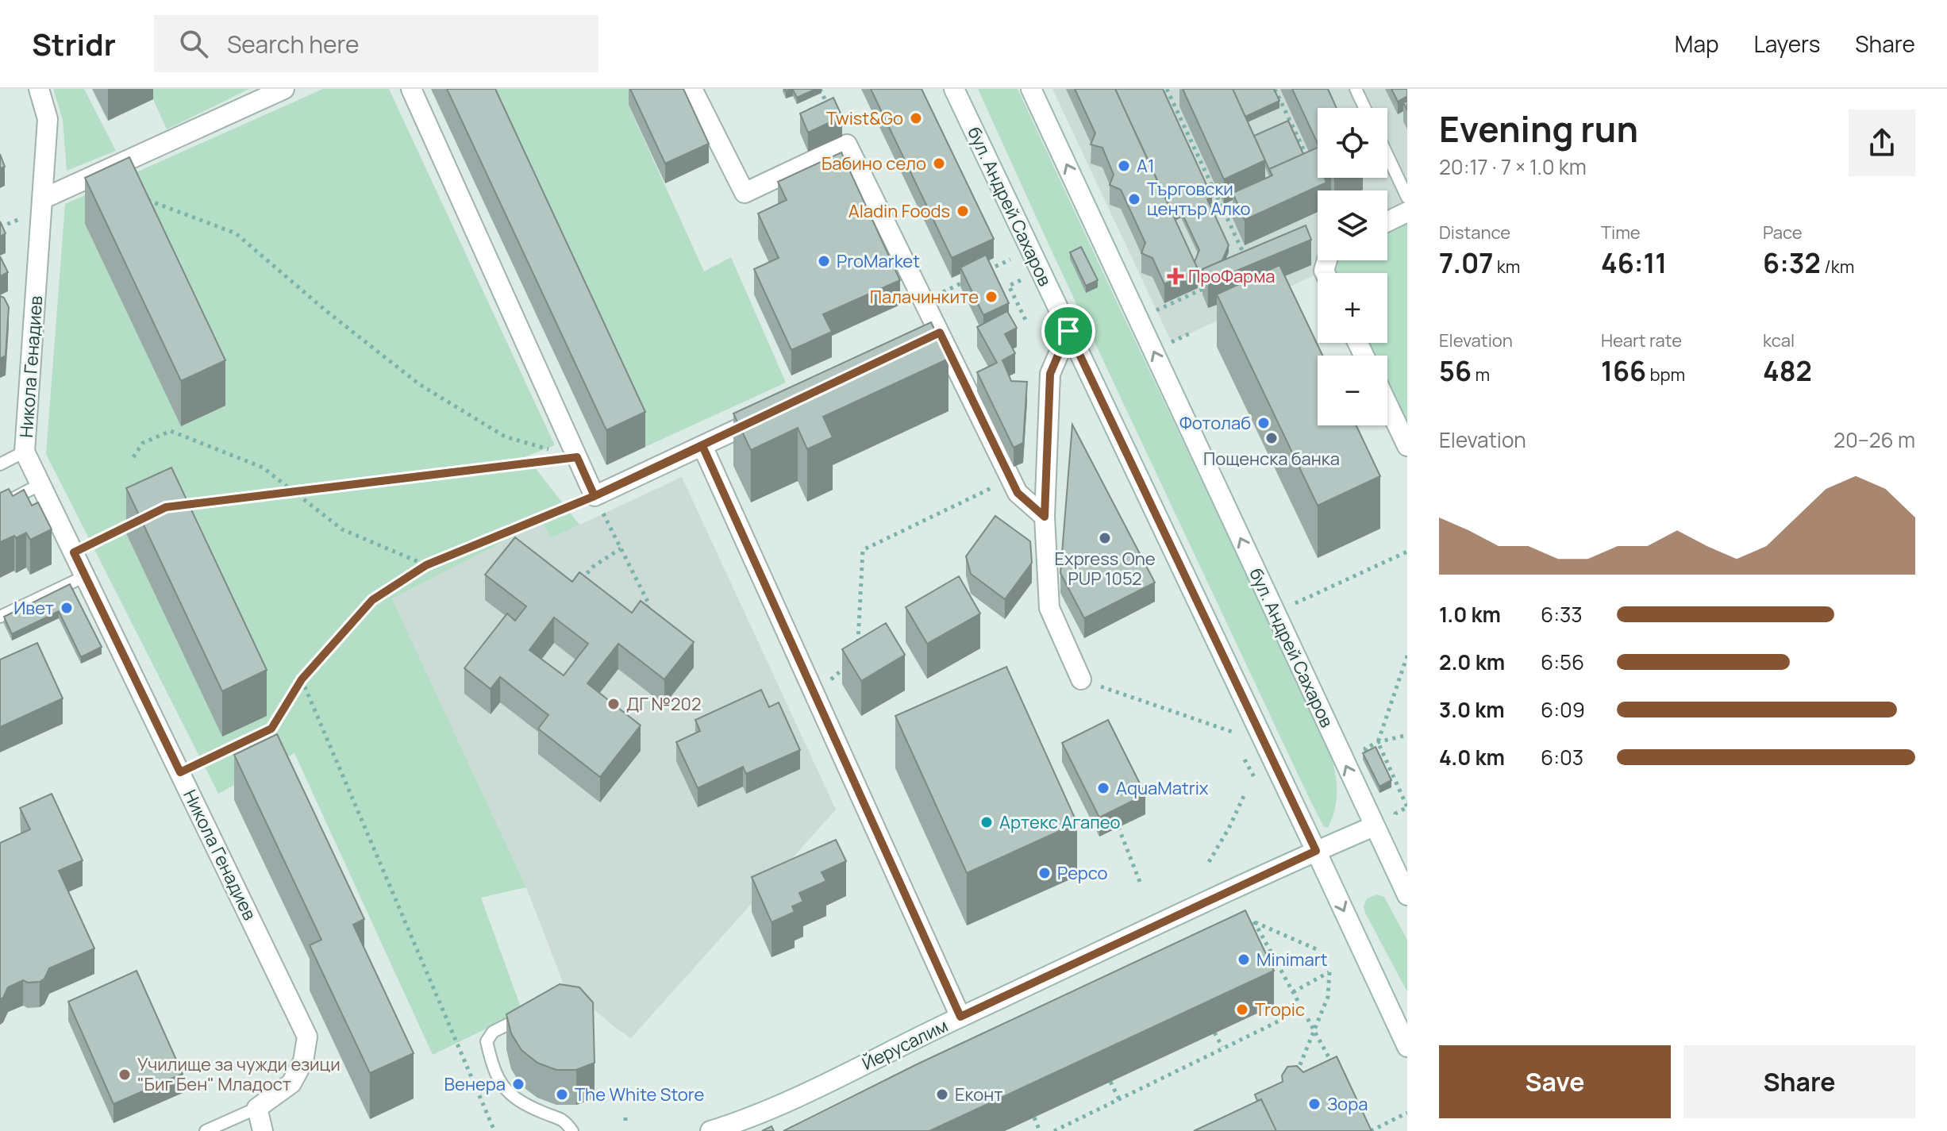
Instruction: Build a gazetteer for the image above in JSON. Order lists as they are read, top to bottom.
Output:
{
  "streets": {
    "street": ["бул. Андрей Сахаров", "Никола Генадиев", "Йерусалим"]
  },
  "crossings": [
    ["бул. Андрей Сахаров", "Йерусалим"]
  ],
  "places": {
    "other": [
      "Twist&Go",
      "Бабино село",
      "A1",
      "Търговски център Алко",
      "Aladin Foods",
      "ProMarket",
      "Палачинките",
      "Фотолаб",
      "Пощенска банка",
      "Express One PUP 1052",
      "Ивет",
      "ДГ №202",
      "AquaMatrix",
      "Артекс Агапео",
      "Pepco",
      "Minimart",
      "Tropic",
      "Училище за чужди езици \"Биг Бен\" Младост",
      "Венера",
      "The White Store",
      "Еконт",
      "Зора"
    ],
    "health": ["ПроФарма"]
  },
  "page": {
    "header": "Stridr",
    "search": "Search here",
    "nav": ["Map", "Layers", "Share"],
    "heading": ["Evening run", "20:17 · 7 × 1.0 km"],
    "map_buttons": ["+", "−"],
    "stats": [
      ["Distance", "7.07 km"],
      ["Time", "46:11"],
      ["Pace", "6:32 /km"],
      ["Elevation", "56 m"],
      ["Heart rate", "166 bpm"],
      ["kcal", "482"]
    ],
    "chart": ["Elevation", "20–26 m"],
    "list": [
      {
        "name": "1.0 km",
        "note": "6:33"
      },
      {
        "name": "2.0 km",
        "note": "6:56"
      },
      {
        "name": "3.0 km",
        "note": "6:09"
      },
      {
        "name": "4.0 km",
        "note": "6:03"
      }
    ],
    "buttons": ["Save", "Share"]
  }
}
